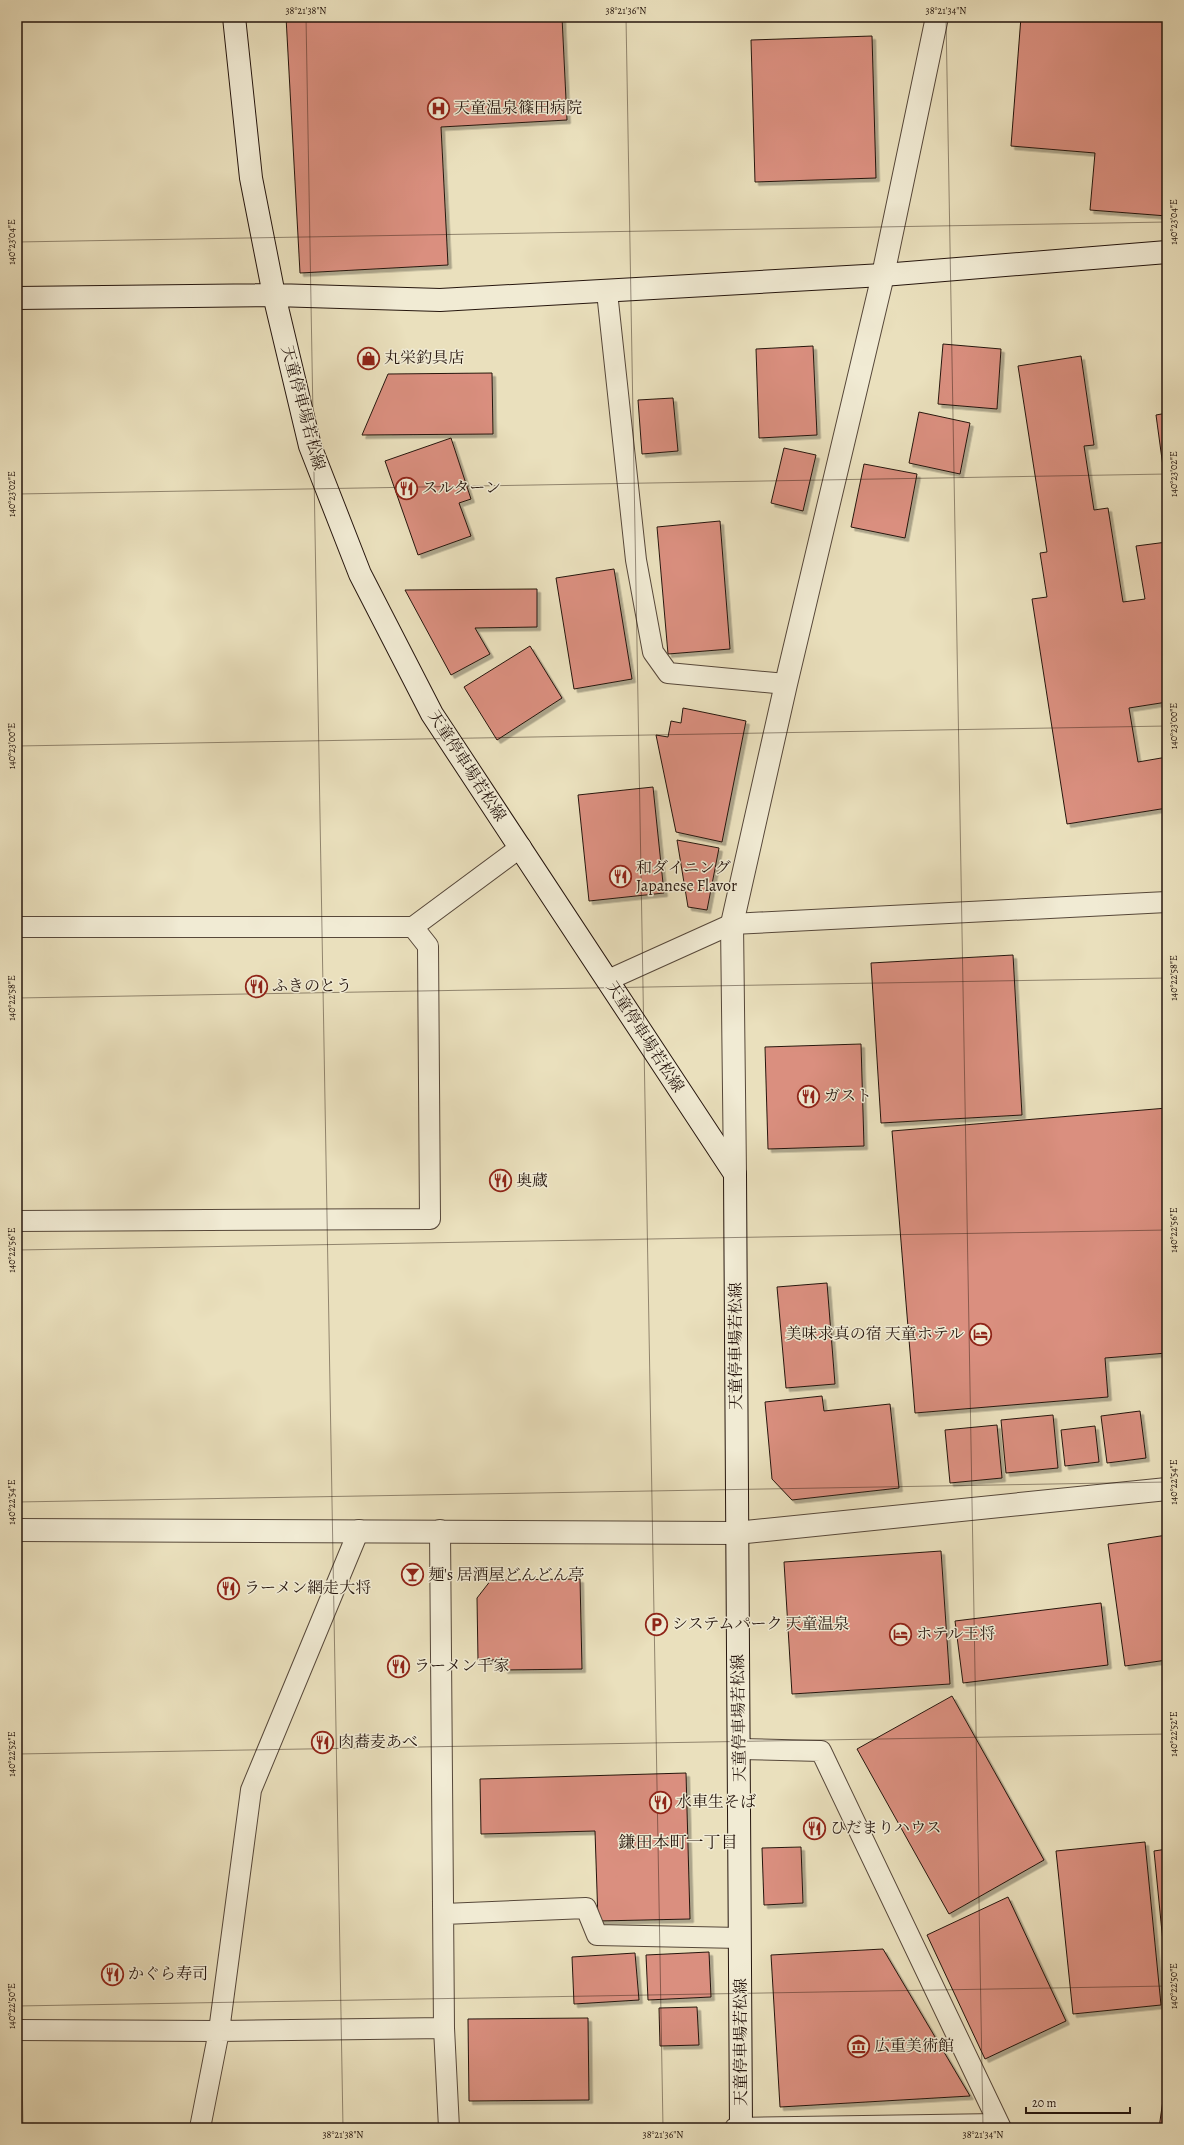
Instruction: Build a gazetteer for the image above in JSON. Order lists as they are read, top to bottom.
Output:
{
  "streets": {
    "street": ["天童停車場若松線"]
  },
  "districts": ["鎌田本町一丁目"],
  "places": {
    "hospital": ["天童温泉篠田病院"],
    "shop": ["丸栄釣具店"],
    "restaurant": [
      "スルターン",
      "和ダイニング Japanese Flavor",
      "ふきのとう",
      "ガスト",
      "奥蔵",
      "ラーメン網走大将",
      "ラーメン千家",
      "肉蕎麦あべ",
      "水車生そば",
      "ひだまりハウス",
      "かぐら寿司"
    ],
    "hotel": ["美味求真の宿 天童ホテル", "ホテル王将"],
    "bar": ["麺's 居酒屋どんどん亭"],
    "parking": ["システムパーク 天童温泉"],
    "museum": ["広重美術館"]
  },
  "scale_bar": "20 m",
  "coordinates": [
    "38°21'38\"N",
    "38°21'36\"N",
    "38°21'34\"N",
    "140°23'04\"E",
    "140°23'02\"E",
    "140°23'00\"E",
    "140°22'58\"E",
    "140°22'56\"E",
    "140°22'54\"E",
    "140°22'52\"E",
    "140°22'50\"E"
  ]
}
